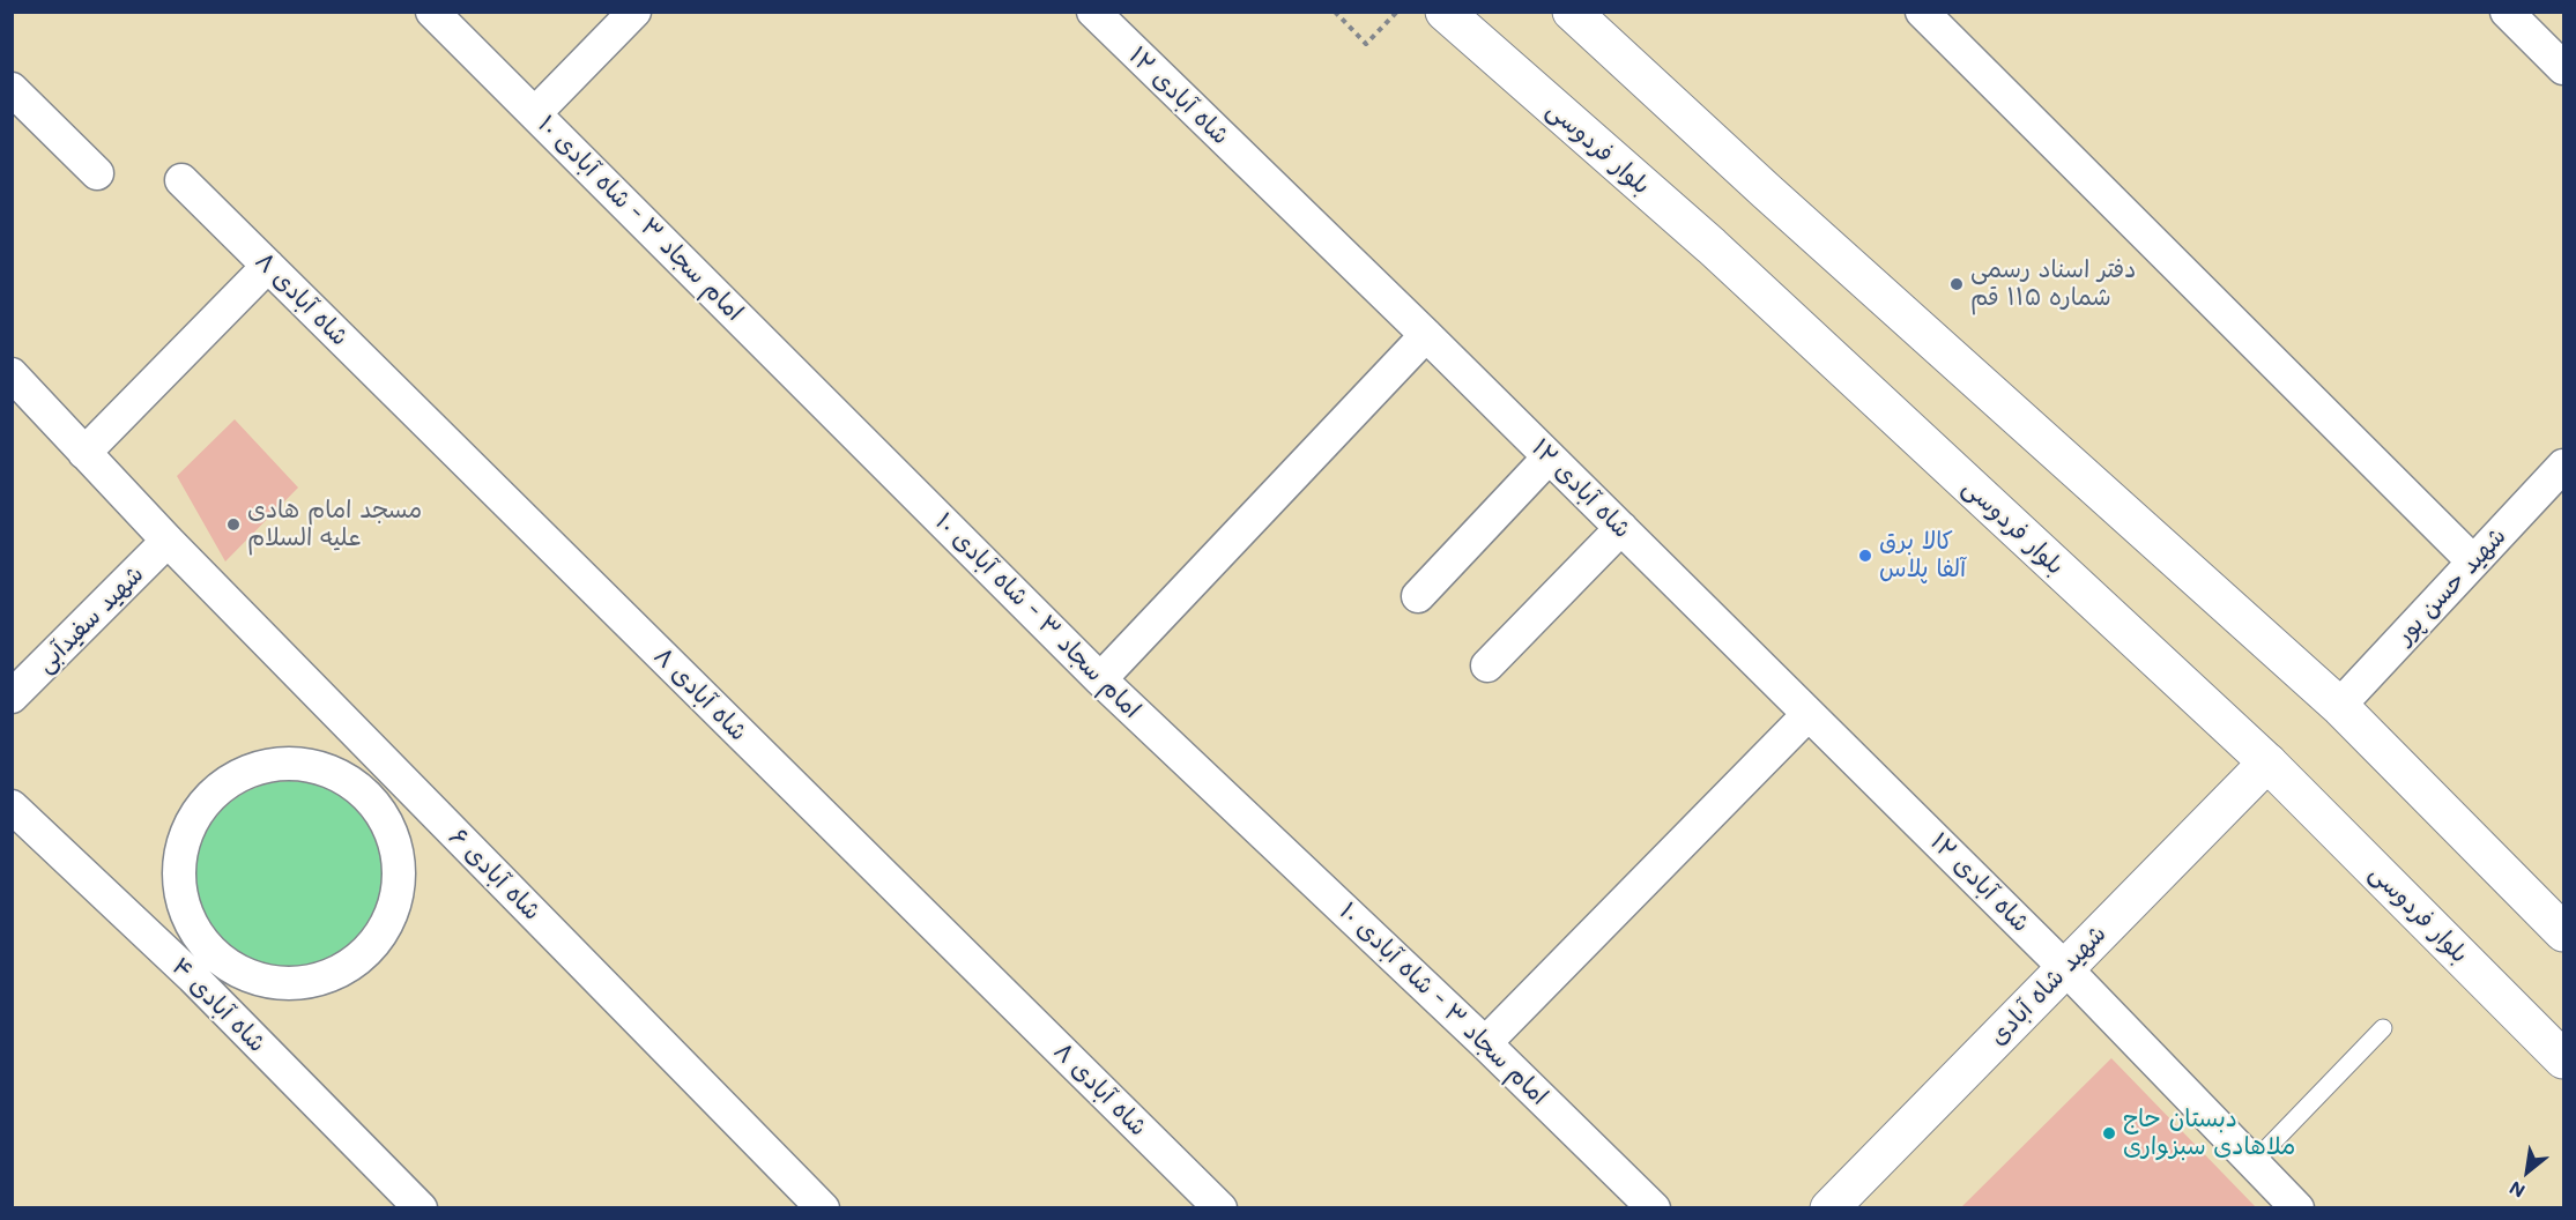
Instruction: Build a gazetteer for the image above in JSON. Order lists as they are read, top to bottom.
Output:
{
  "streets": {
    "main road": ["بلوار فردوسی", "شهید شاه آبادی"],
    "street": [
      "شاه آبادی ۱۲",
      "امام سجاد ۳ - شاه آبادی ۱۰",
      "شاه آبادی ۸",
      "شهید حسن پور",
      "شهید سفیدآبی",
      "شاه آبادی ۶",
      "شاه آبادی ۴"
    ]
  },
  "crossings": [
    ["شاه آبادی ۱۲", "شهید شاه آبادی"],
    ["بلوار فردوسی", "شهید شاه آبادی"],
    ["شهید سفیدآبی", "شاه آبادی ۶"]
  ],
  "places": [
    "دفتر اسناد رسمی شماره ۱۱۵ قم",
    "مسجد امام هادی علیه السلام",
    "کالا برق آلفا پلاس",
    "دبستان حاج ملاهادی سبزواری"
  ],
  "north": "bottom left"
}
